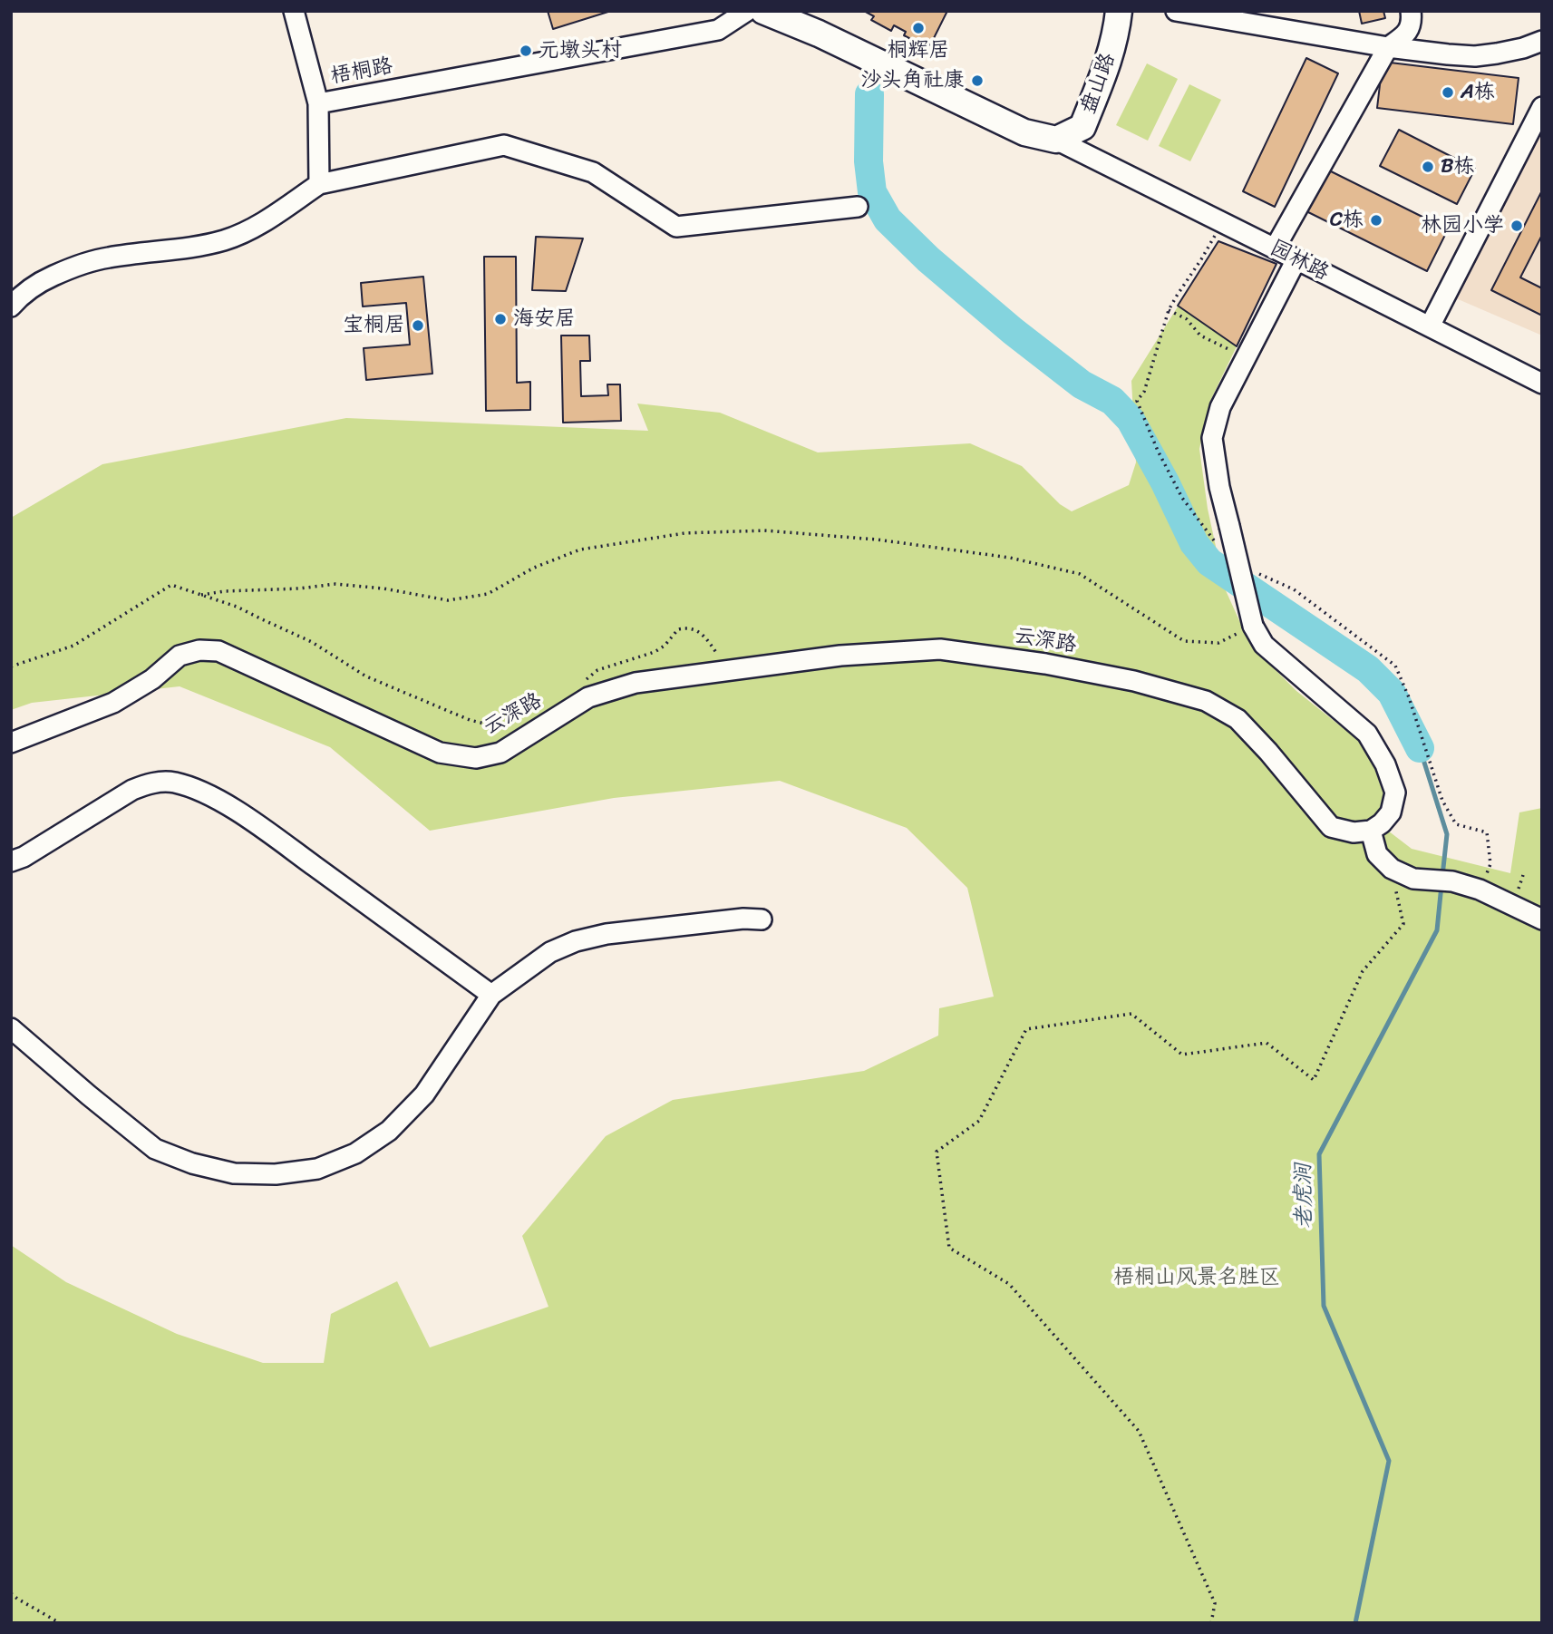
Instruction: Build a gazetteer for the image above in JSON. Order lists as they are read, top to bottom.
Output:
{
  "streets": {
    "main road": ["盘山路", "园林路"],
    "street": ["梧桐路", "云深路"]
  },
  "crossings": [
    ["盘山路", "园林路"]
  ],
  "water": ["老虎涧"],
  "parks": ["梧桐山风景名胜区"],
  "places": [
    "桐辉居",
    "元墩头村",
    "沙头角社康",
    "A栋",
    "B栋",
    "C栋",
    "林园小学",
    "海安居",
    "宝桐居"
  ]
}
